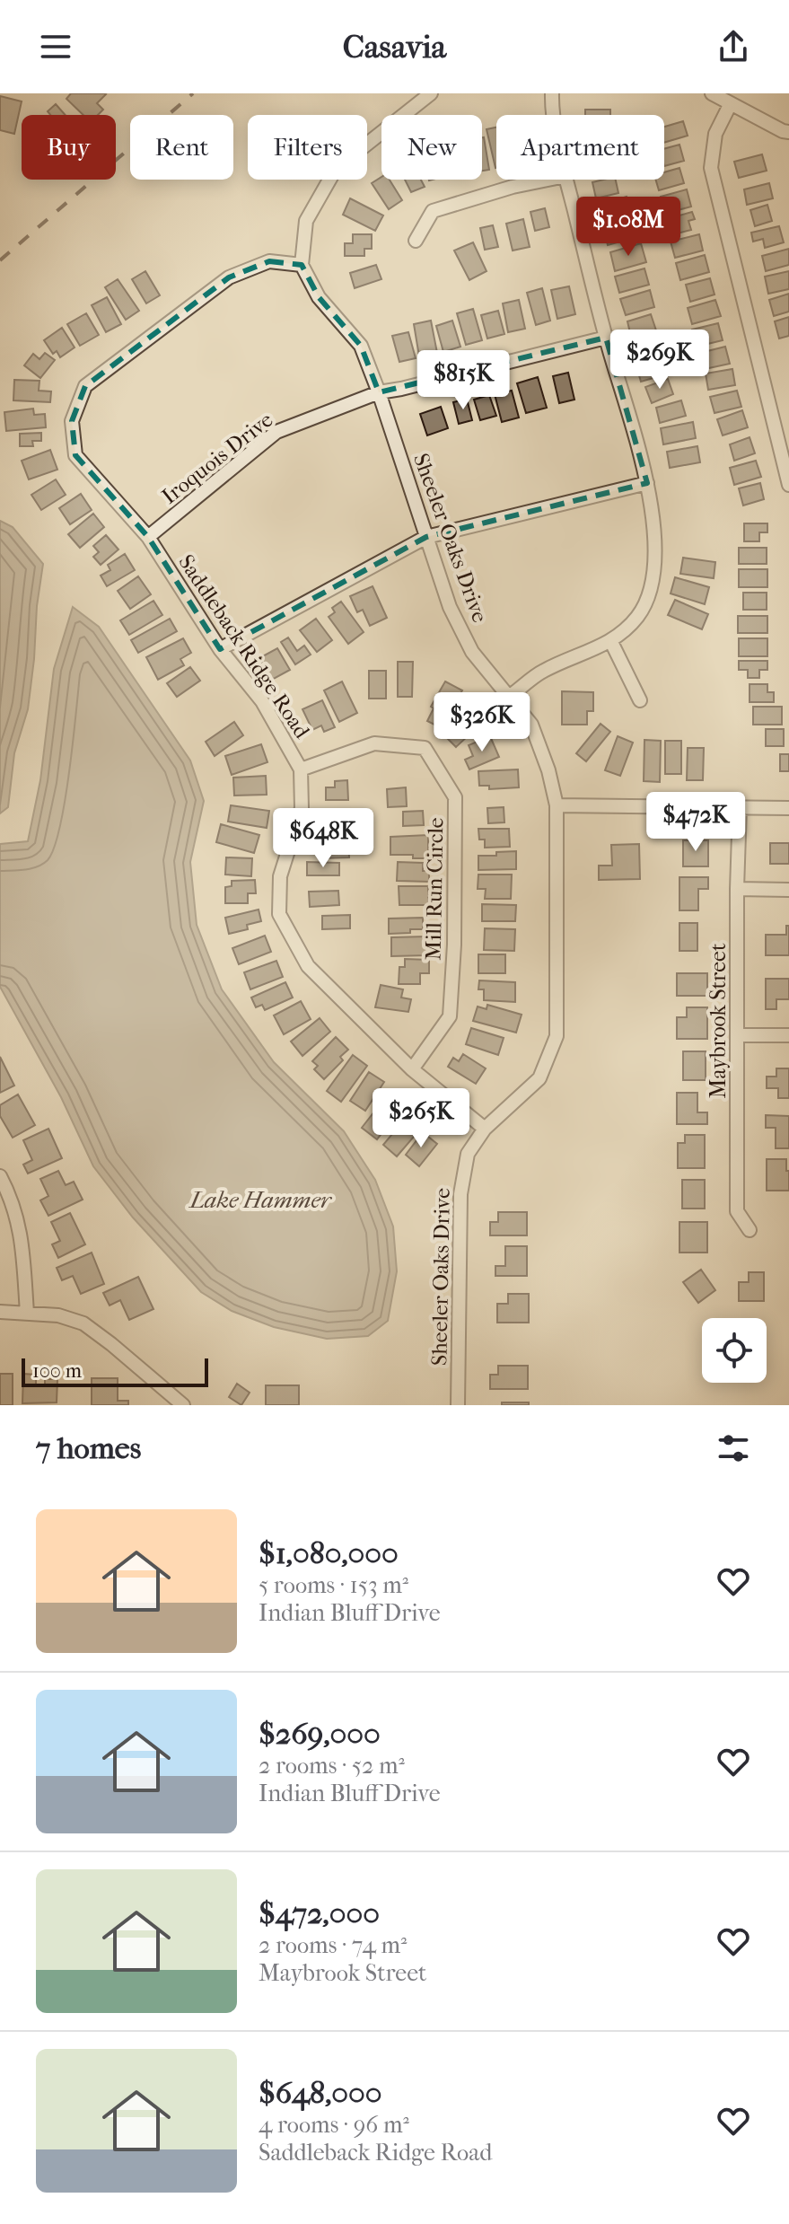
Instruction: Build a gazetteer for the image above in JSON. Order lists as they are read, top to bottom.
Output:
{
  "streets": {
    "street": [
      "Iroquois Drive",
      "Sheeler Oaks Drive",
      "Saddleback Ridge Road",
      "Mill Run Circle",
      "Maybrook Street"
    ]
  },
  "crossings": [
    ["Iroquois Drive", "Sheeler Oaks Drive"],
    ["Iroquois Drive", "Saddleback Ridge Road"],
    ["Sheeler Oaks Drive", "Saddleback Ridge Road"],
    ["Saddleback Ridge Road", "Mill Run Circle"]
  ],
  "water": ["Lake Hammer"],
  "scale_bar": "100 m",
  "page": {
    "header": "Casavia",
    "chip": [
      "Buy",
      "Rent",
      "Filters",
      "New",
      "Apartment"
    ],
    "price": [
      "$1.08M",
      "$269K",
      "$815K",
      "$326K",
      "$472K",
      "$648K",
      "$265K"
    ],
    "scale": "100 m",
    "heading": "7 homes",
    "list": [
      {
        "name": "$1,080,000",
        "note": "5 rooms · 153 m² · Indian Bluff Drive"
      },
      {
        "name": "$269,000",
        "note": "2 rooms · 52 m² · Indian Bluff Drive"
      },
      {
        "name": "$472,000",
        "note": "2 rooms · 74 m² · Maybrook Street"
      },
      {
        "name": "$648,000",
        "note": "4 rooms · 96 m² · Saddleback Ridge Road"
      }
    ]
  }
}
